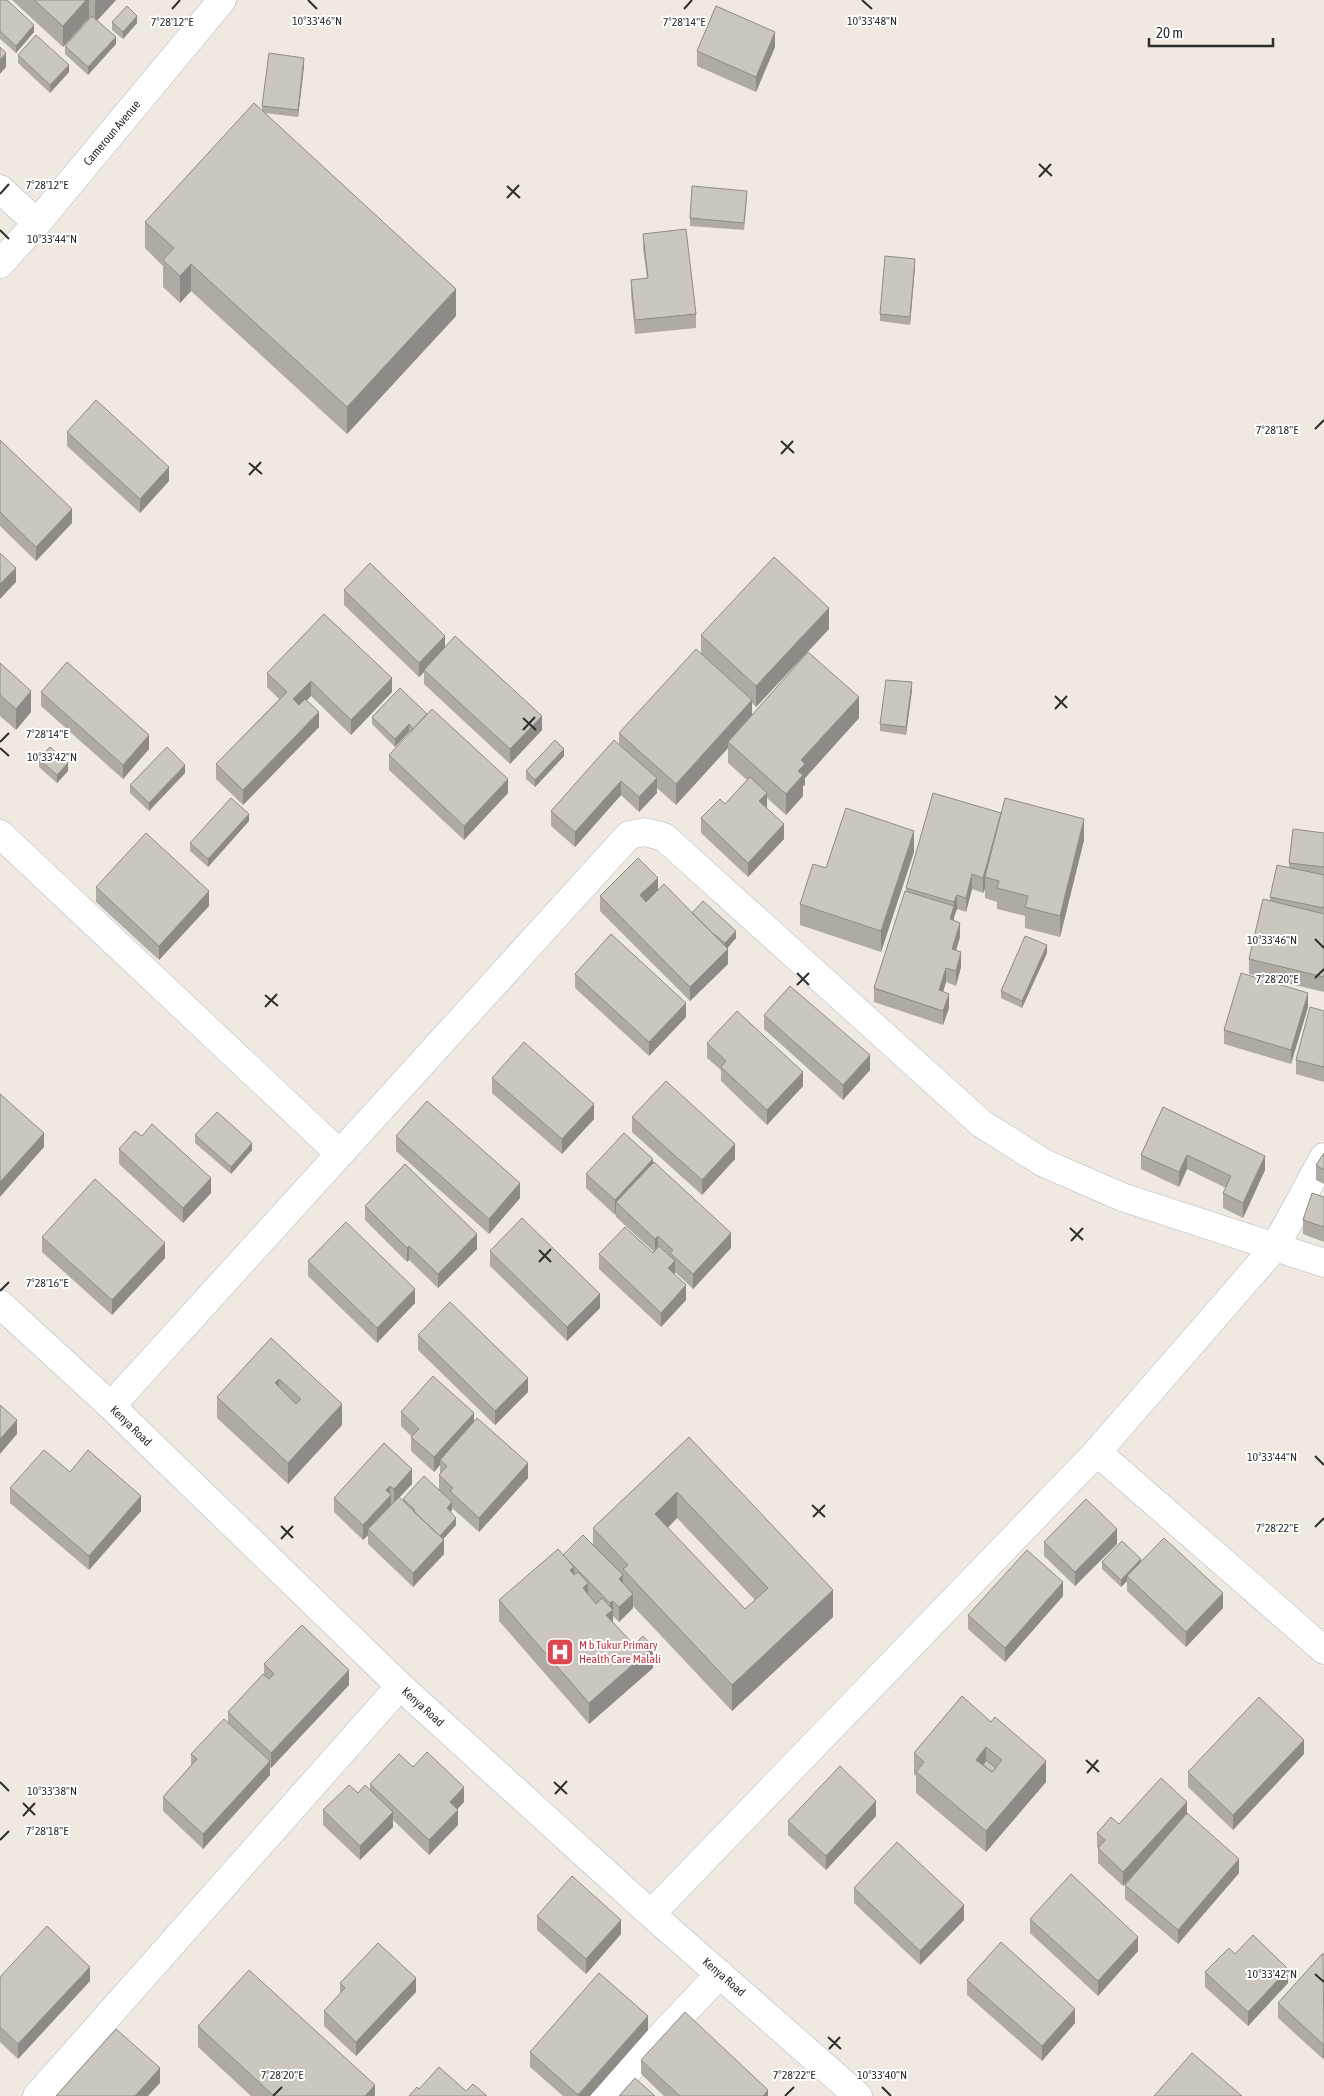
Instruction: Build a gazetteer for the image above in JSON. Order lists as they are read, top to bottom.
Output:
{
  "streets": {
    "street": ["Cameroun Avenue", "Kenya Road"]
  },
  "places": {
    "hospital": ["M b Tukur Primary Health Care Malali"]
  },
  "scale_bar": "20 m",
  "coordinates": [
    "10°33'46\"N",
    "10°33'48\"N",
    "7°28'14\"E",
    "7°28'12\"E",
    "10°33'44\"N",
    "7°28'18\"E",
    "10°33'42\"N",
    "7°28'20\"E",
    "7°28'16\"E",
    "7°28'22\"E",
    "10°33'38\"N",
    "10°33'40\"N"
  ]
}
